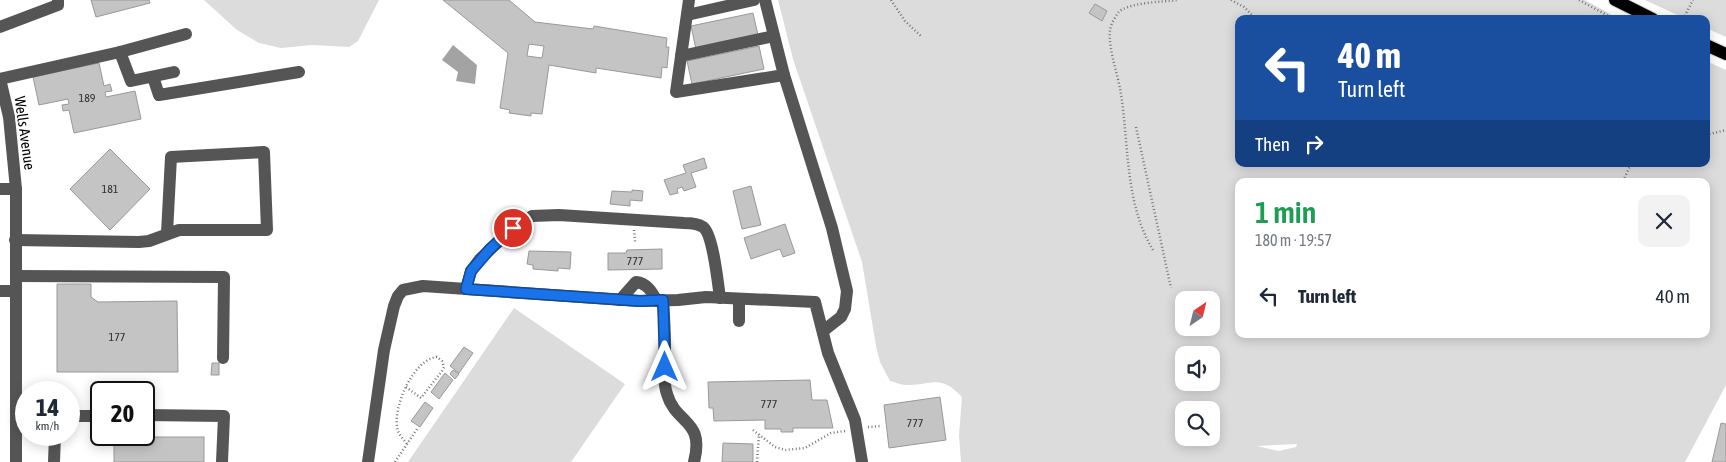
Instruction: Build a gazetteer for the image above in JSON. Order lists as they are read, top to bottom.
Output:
{
  "streets": {
    "street": ["Wells Avenue"]
  },
  "house_numbers": [
    "189",
    "181",
    "777",
    "177",
    "777",
    "777"
  ],
  "north": "top right",
  "page": {
    "turn": ["40 m", "Turn left"],
    "then": "Then",
    "heading": ["1 min", "180 m · 19:57"],
    "list": [
      {
        "name": "Turn left",
        "value": "40 m"
      }
    ],
    "speed": "14 km/h",
    "limit": "20"
  }
}
